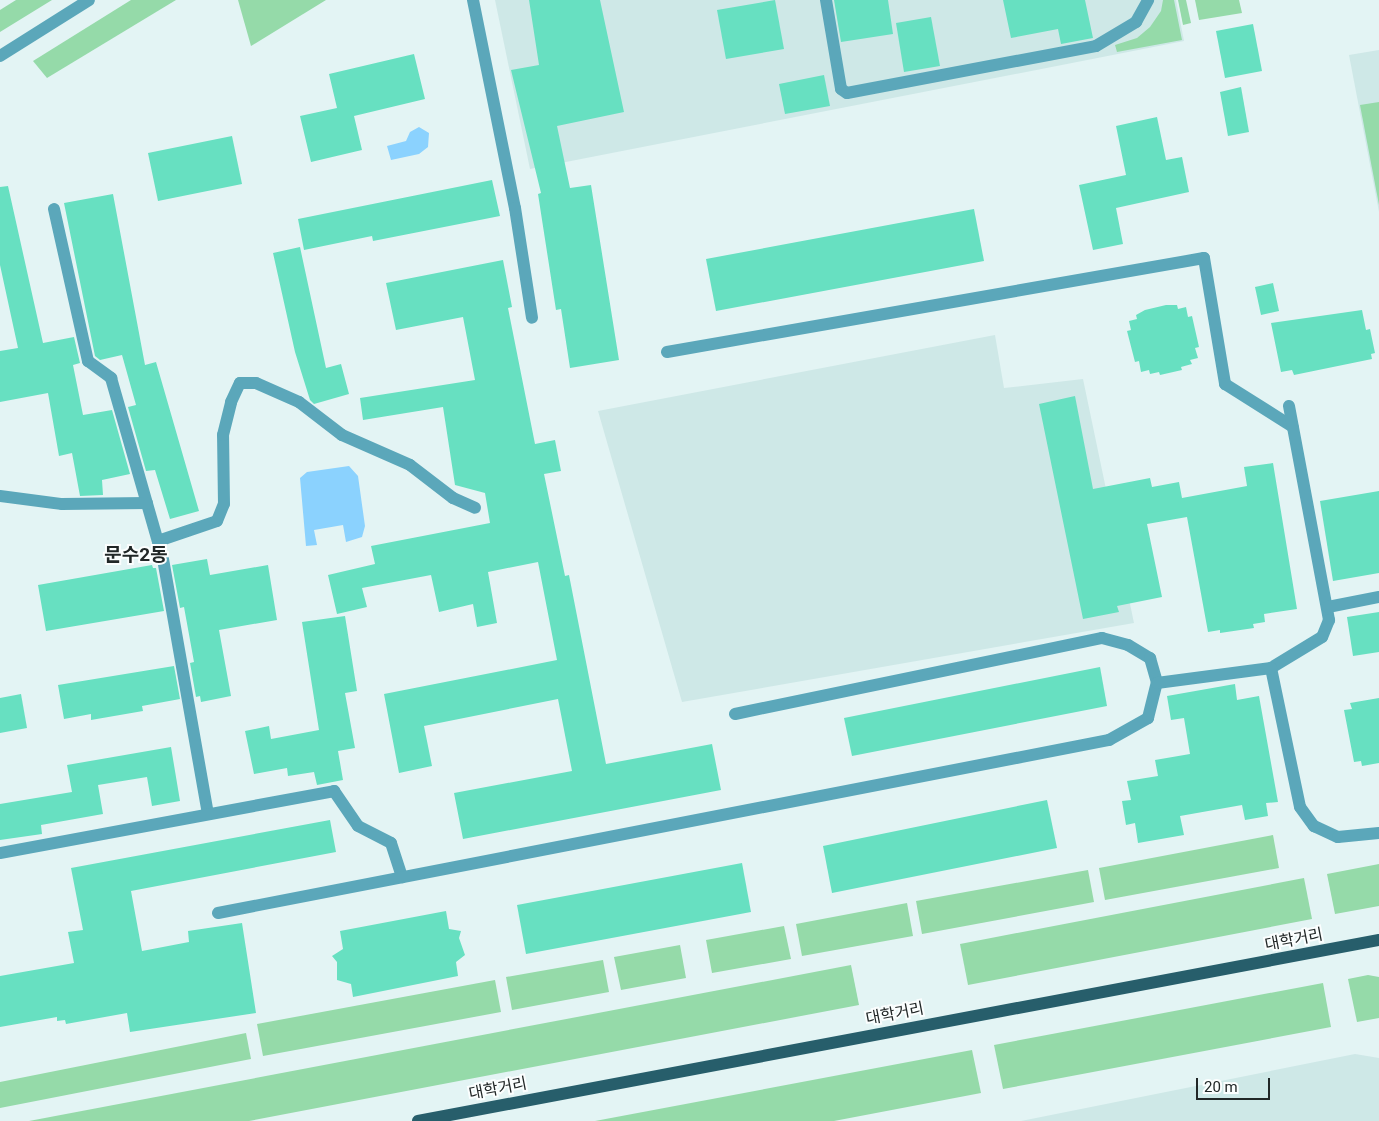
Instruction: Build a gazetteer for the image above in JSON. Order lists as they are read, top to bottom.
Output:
{
  "streets": {
    "main road": ["대학거리"]
  },
  "districts": ["문수2동"],
  "scale_bar": "20 m"
}
